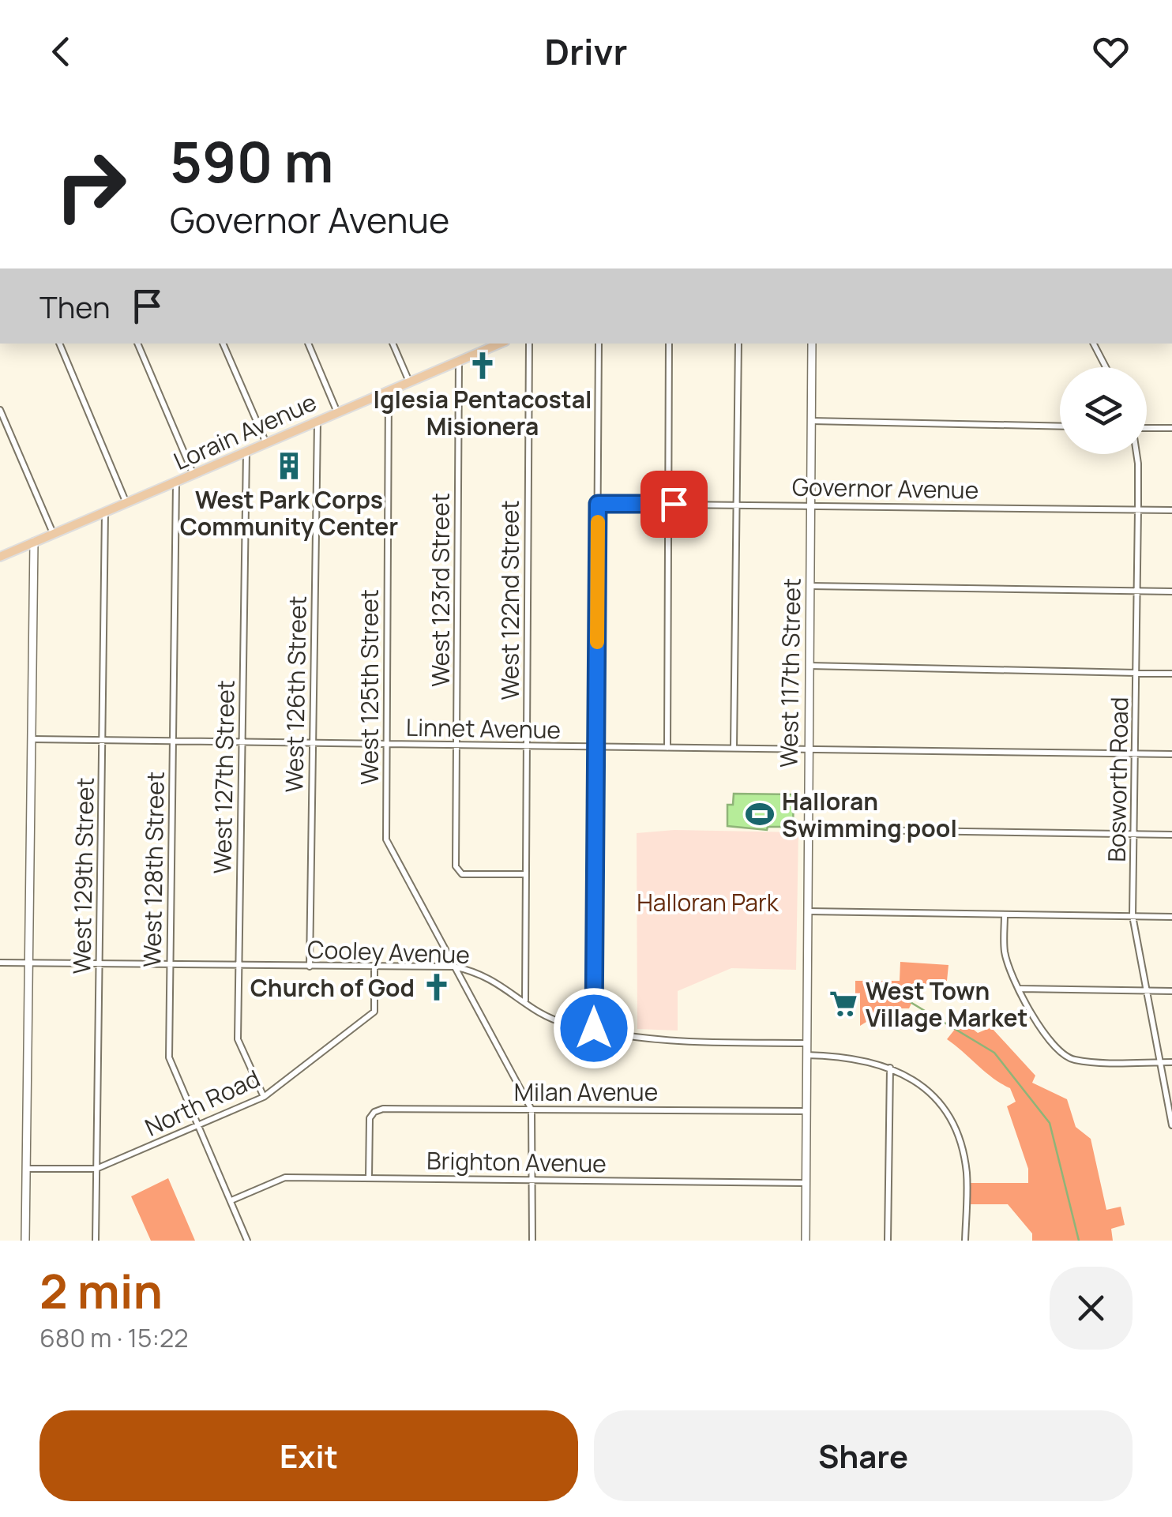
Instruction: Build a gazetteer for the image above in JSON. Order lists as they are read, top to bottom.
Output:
{
  "streets": {
    "main road": ["Lorain Avenue", "West 117th Street"],
    "street": [
      "Governor Avenue",
      "West 123rd Street",
      "West 122nd Street",
      "West 125th Street",
      "West 126th Street",
      "Linnet Avenue",
      "West 127th Street",
      "Bosworth Road",
      "West 128th Street",
      "West 129th Street",
      "Cooley Avenue",
      "Milan Avenue",
      "North Road",
      "Brighton Avenue"
    ]
  },
  "crossings": [
    ["Lorain Avenue", "West 123rd Street"],
    ["Lorain Avenue", "West 125th Street"],
    ["Lorain Avenue", "West 126th Street"],
    ["Lorain Avenue", "West 127th Street"],
    ["Lorain Avenue", "West 128th Street"],
    ["Lorain Avenue", "West 129th Street"],
    ["Governor Avenue", "West 117th Street"],
    ["Governor Avenue", "Bosworth Road"],
    ["West 123rd Street", "West 122nd Street"],
    ["West 123rd Street", "Linnet Avenue"],
    ["West 122nd Street", "Linnet Avenue"],
    ["West 122nd Street", "Cooley Avenue"],
    ["West 117th Street", "Linnet Avenue"],
    ["West 117th Street", "Cooley Avenue"],
    ["West 117th Street", "Milan Avenue"],
    ["West 117th Street", "Brighton Avenue"],
    ["West 125th Street", "Linnet Avenue"],
    ["West 125th Street", "Cooley Avenue"],
    ["West 125th Street", "Milan Avenue"],
    ["West 126th Street", "Linnet Avenue"],
    ["West 126th Street", "Cooley Avenue"],
    ["Linnet Avenue", "West 127th Street"],
    ["Linnet Avenue", "Bosworth Road"],
    ["Linnet Avenue", "West 128th Street"],
    ["Linnet Avenue", "West 129th Street"],
    ["West 127th Street", "Cooley Avenue"],
    ["West 127th Street", "North Road"],
    ["West 128th Street", "Cooley Avenue"],
    ["West 128th Street", "North Road"],
    ["West 128th Street", "Brighton Avenue"],
    ["West 129th Street", "Cooley Avenue"],
    ["West 129th Street", "North Road"],
    ["Cooley Avenue", "North Road"],
    ["Milan Avenue", "Brighton Avenue"]
  ],
  "parks": ["Halloran Park"],
  "places": {
    "church": ["Iglesia Pentacostal Misionera", "Church of God"],
    "building": ["West Park Corps Community Center"],
    "sports": ["Halloran Swimming pool"],
    "supermarket": ["West Town Village Market"]
  },
  "page": {
    "header": "Drivr",
    "turn": ["590 m", "Governor Avenue"],
    "then": "Then",
    "heading": ["2 min", "680 m · 15:22"],
    "buttons": ["Exit", "Share"]
  }
}
